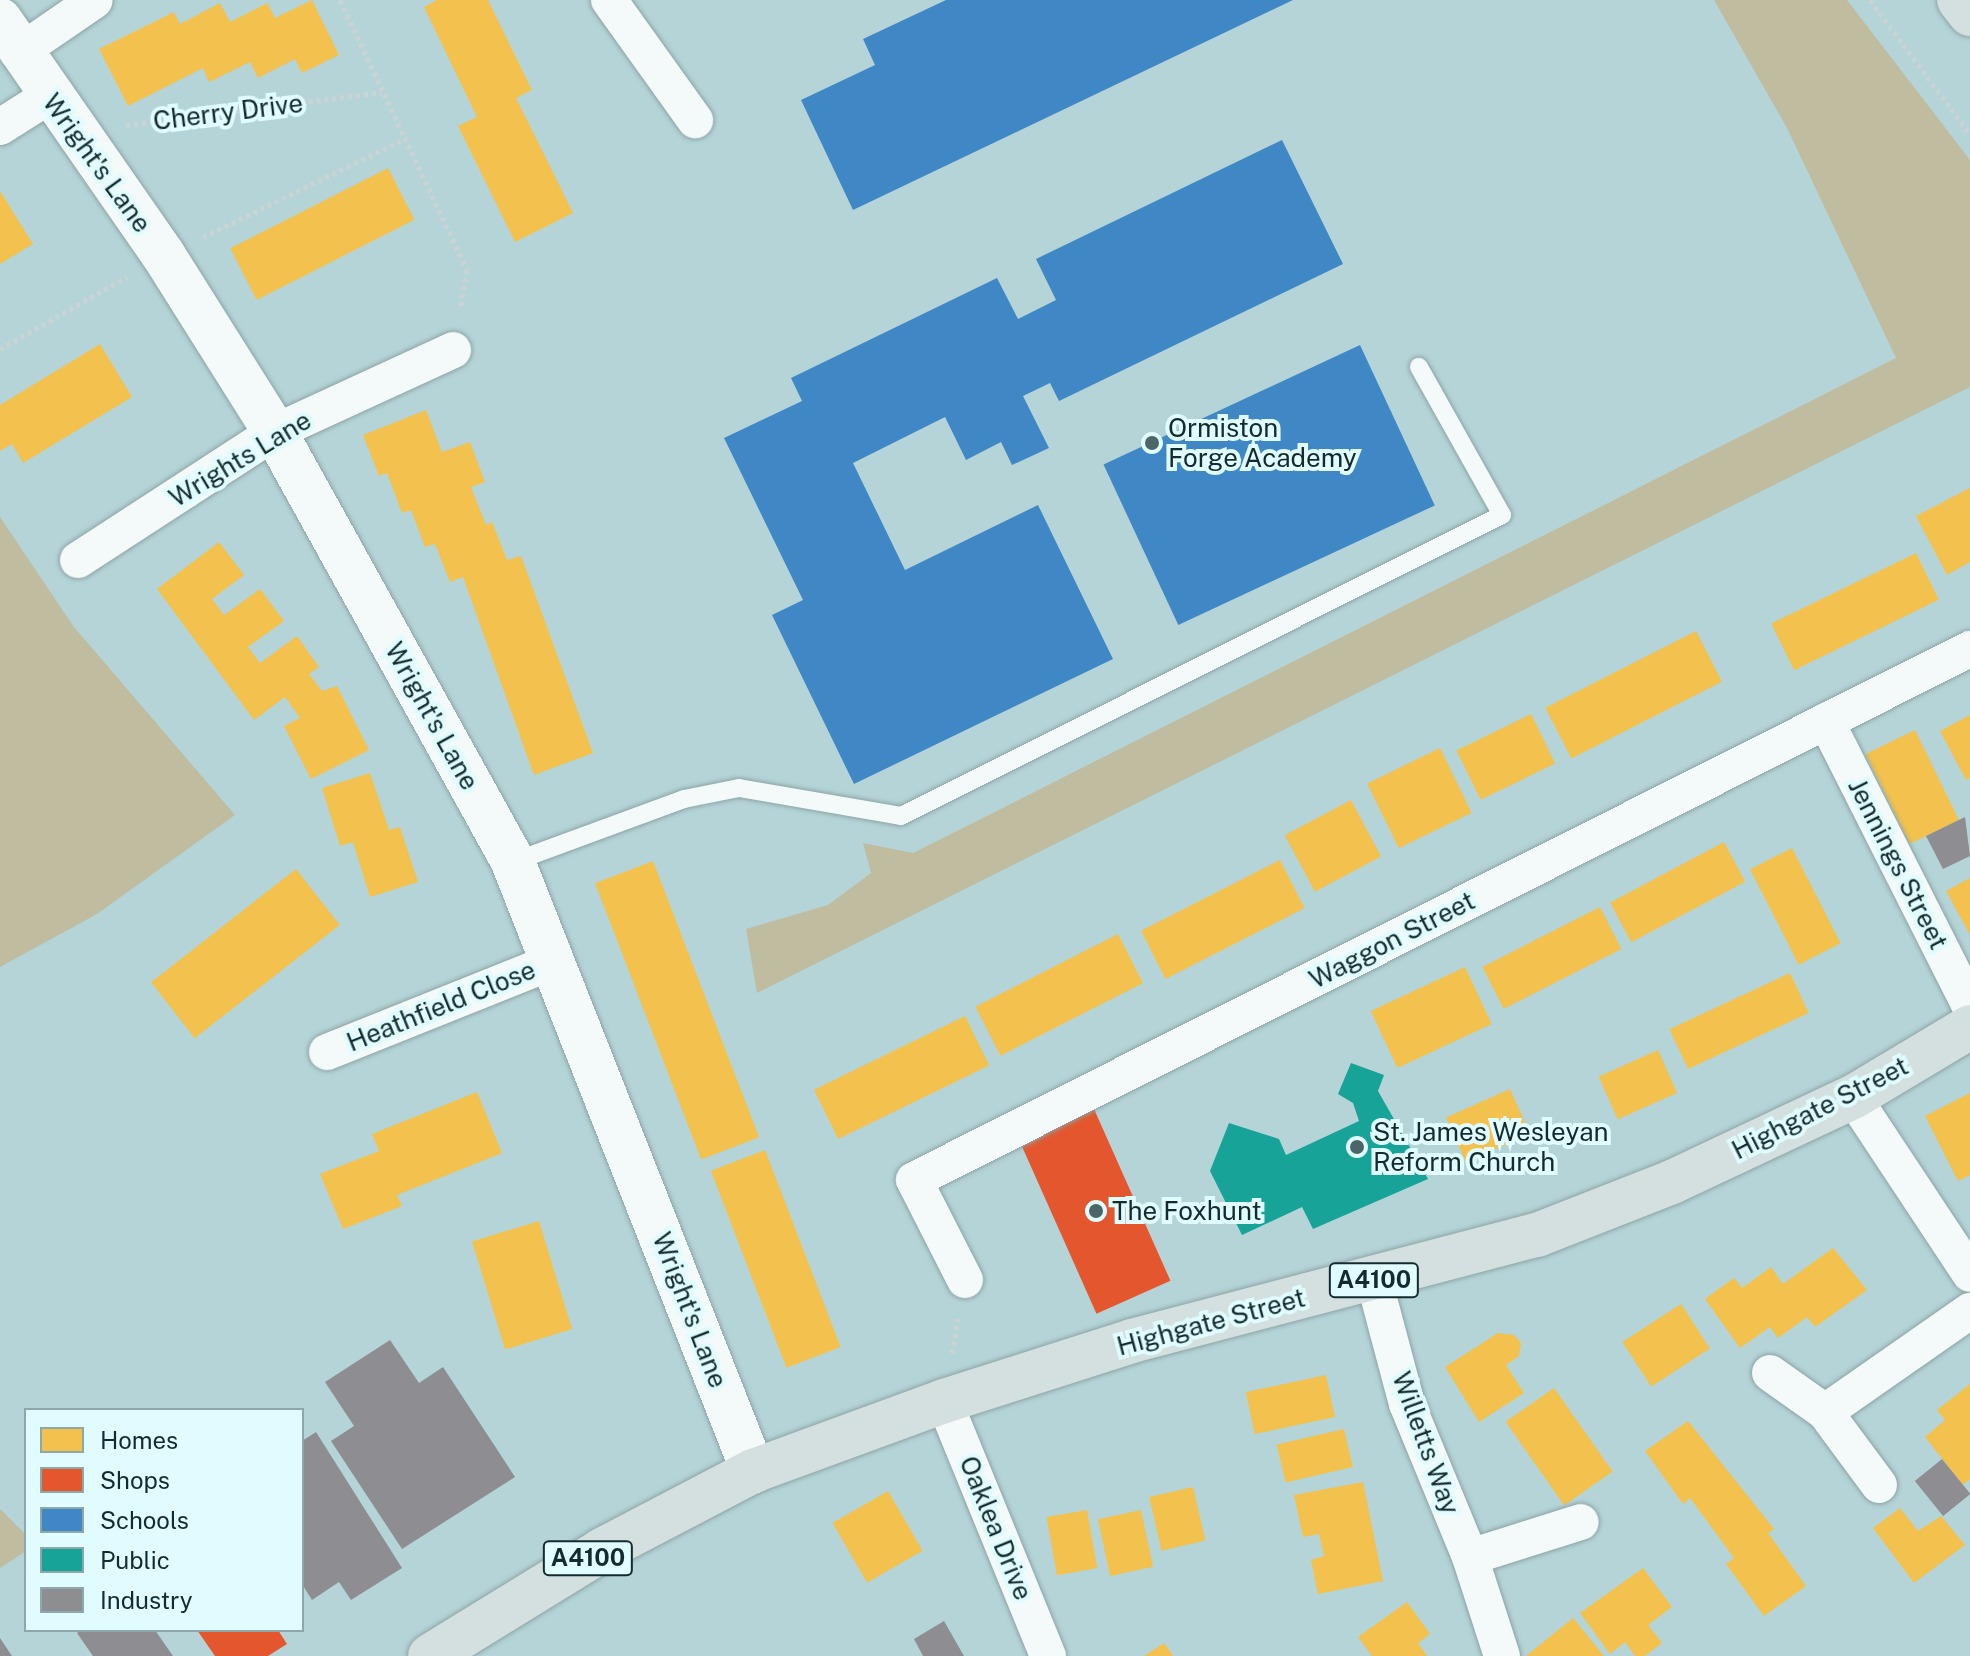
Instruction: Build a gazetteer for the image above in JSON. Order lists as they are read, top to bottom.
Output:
{
  "streets": {
    "main road": ["Highgate Street", "A4100"],
    "street": [
      "Wright's Lane",
      "Wrights Lane",
      "Jennings Street",
      "Waggon Street",
      "Heathfield Close",
      "Willetts Way",
      "Oaklea Drive"
    ],
    "path": ["Cherry Drive"]
  },
  "crossings": [
    ["Cherry Drive", "Wright's Lane"],
    ["Wright's Lane", "Wrights Lane"],
    ["Wright's Lane", "Heathfield Close"],
    ["Wright's Lane", "Highgate Street"],
    ["Wright's Lane", "A4100"],
    ["Jennings Street", "Waggon Street"],
    ["Highgate Street", "A4100"],
    ["Highgate Street", "Willetts Way"],
    ["Highgate Street", "Oaklea Drive"]
  ],
  "places": ["Ormiston Forge Academy", "St. James Wesleyan Reform Church", "The Foxhunt"],
  "legend": [
    "Homes",
    "Shops",
    "Schools",
    "Public",
    "Industry"
  ]
}
